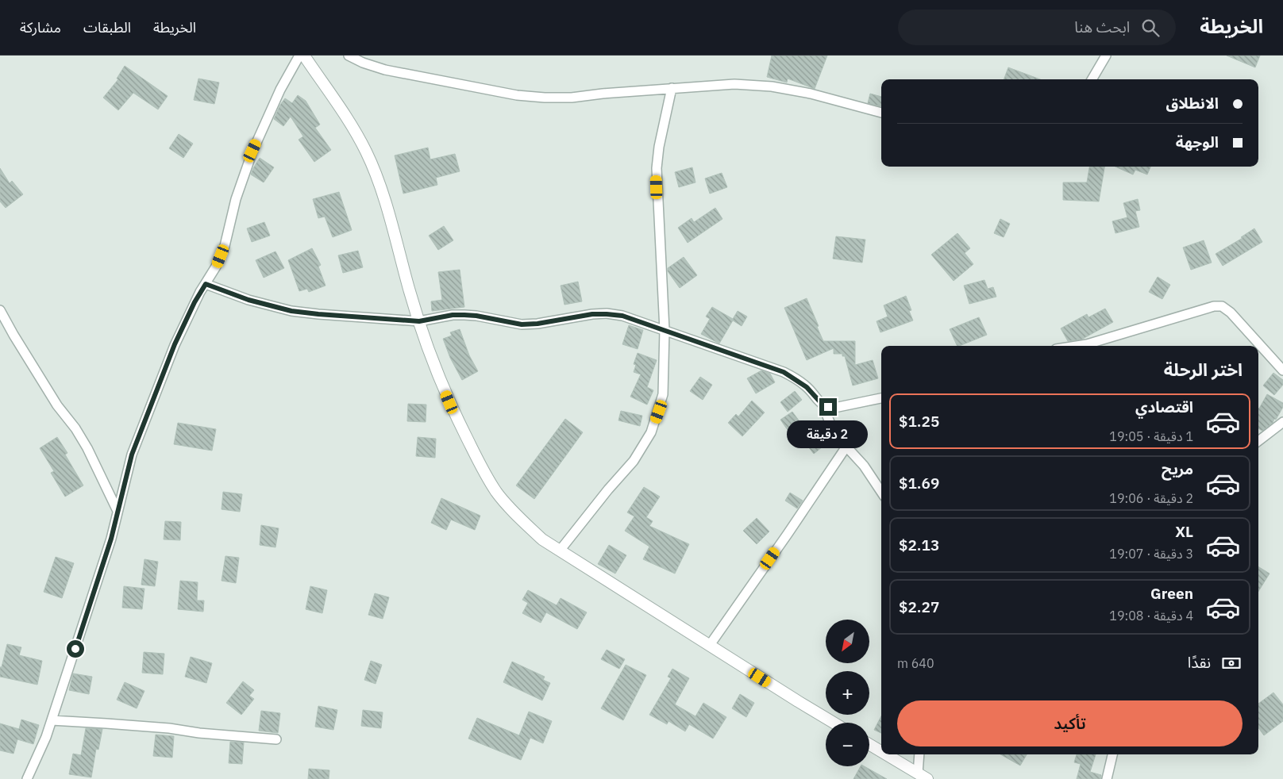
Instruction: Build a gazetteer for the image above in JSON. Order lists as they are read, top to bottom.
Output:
{
  "north": "bottom left",
  "page": {
    "header": "الخريطة",
    "search": "ابحث هنا",
    "nav": ["الخريطة", "الطبقات", "مشاركة"],
    "banner": ["الانطلاق", "الوجهة"],
    "heading": "اختر الرحلة",
    "list": [
      {
        "name": "اقتصادي",
        "note": "1 دقيقة · 19:05",
        "value": "$1.25"
      },
      {
        "name": "مريح",
        "note": "2 دقيقة · 19:06",
        "value": "$1.69"
      },
      {
        "name": "XL",
        "note": "3 دقيقة · 19:07",
        "value": "$2.13"
      },
      {
        "name": "Green",
        "note": "4 دقيقة · 19:08",
        "value": "$2.27"
      }
    ],
    "bubble": "2 دقيقة",
    "map_buttons": ["+", "−"],
    "pay": ["نقدًا", "640 m"],
    "buttons": "تأكيد"
  }
}
